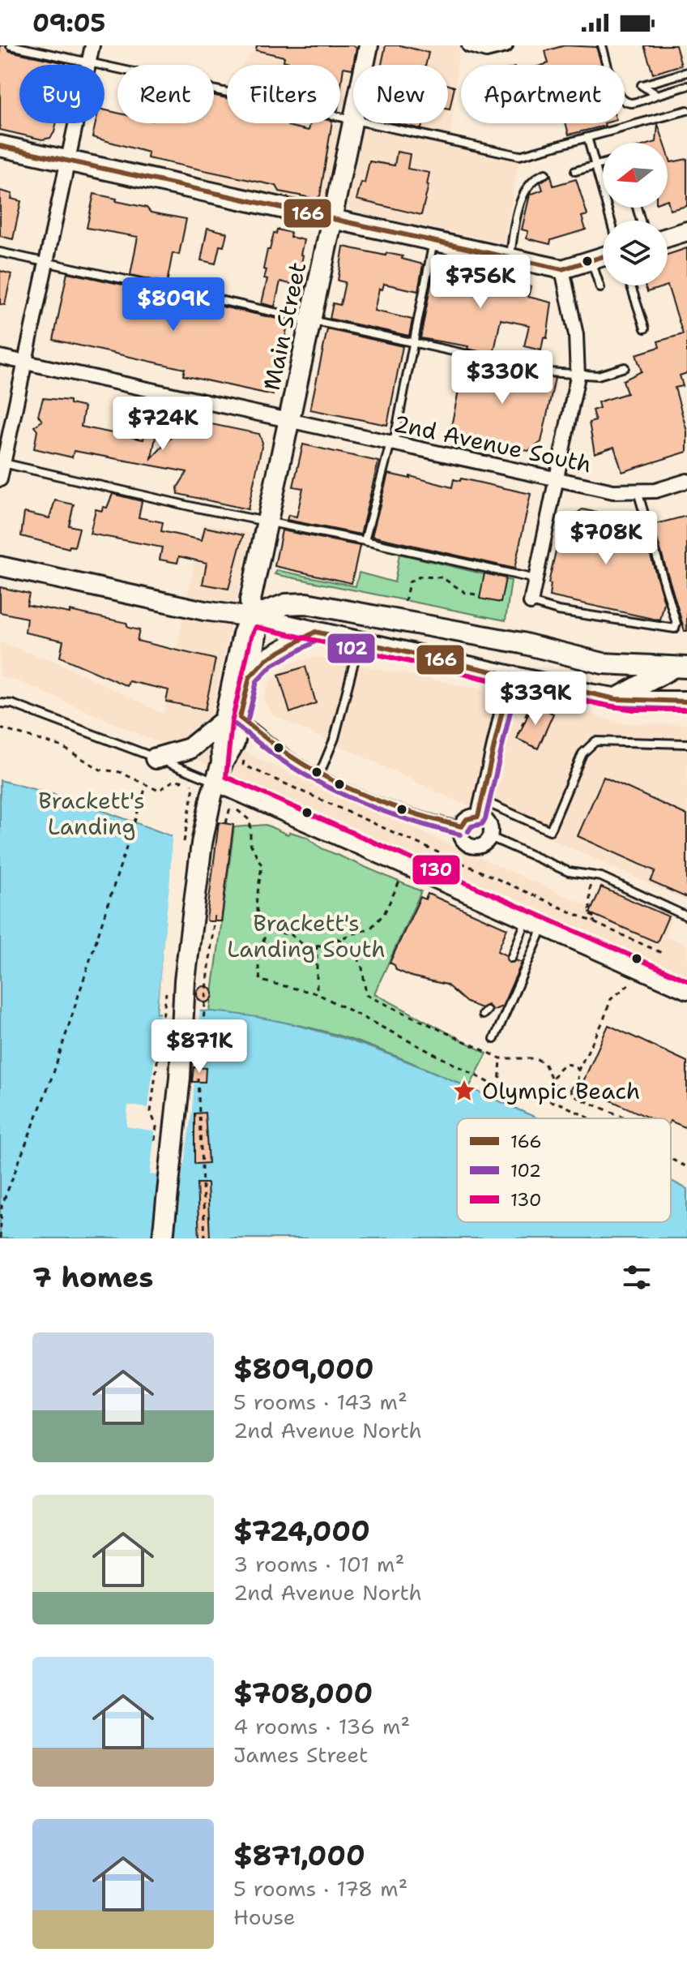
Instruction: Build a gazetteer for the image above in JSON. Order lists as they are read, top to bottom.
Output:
{
  "streets": {
    "main road": ["Main Street"],
    "street": ["2nd Avenue South"]
  },
  "crossings": [
    ["Main Street", "2nd Avenue South"]
  ],
  "parks": ["Brackett's Landing", "Brackett's Landing South"],
  "places": {
    "place": ["Olympic Beach"]
  },
  "lines": ["transit line 166", "transit line 130", "transit line 102"],
  "legend": ["166", "102", "130"],
  "north": "left",
  "page": {
    "status": "09:05",
    "chip": [
      "Buy",
      "Rent",
      "Filters",
      "New",
      "Apartment"
    ],
    "price": [
      "$756K",
      "$809K",
      "$330K",
      "$724K",
      "$708K",
      "$339K",
      "$871K"
    ],
    "heading": "7 homes",
    "list": [
      {
        "name": "$809,000",
        "note": "5 rooms · 143 m² · 2nd Avenue North"
      },
      {
        "name": "$724,000",
        "note": "3 rooms · 101 m² · 2nd Avenue North"
      },
      {
        "name": "$708,000",
        "note": "4 rooms · 136 m² · James Street"
      },
      {
        "name": "$871,000",
        "note": "5 rooms · 178 m² · House"
      }
    ]
  }
}
